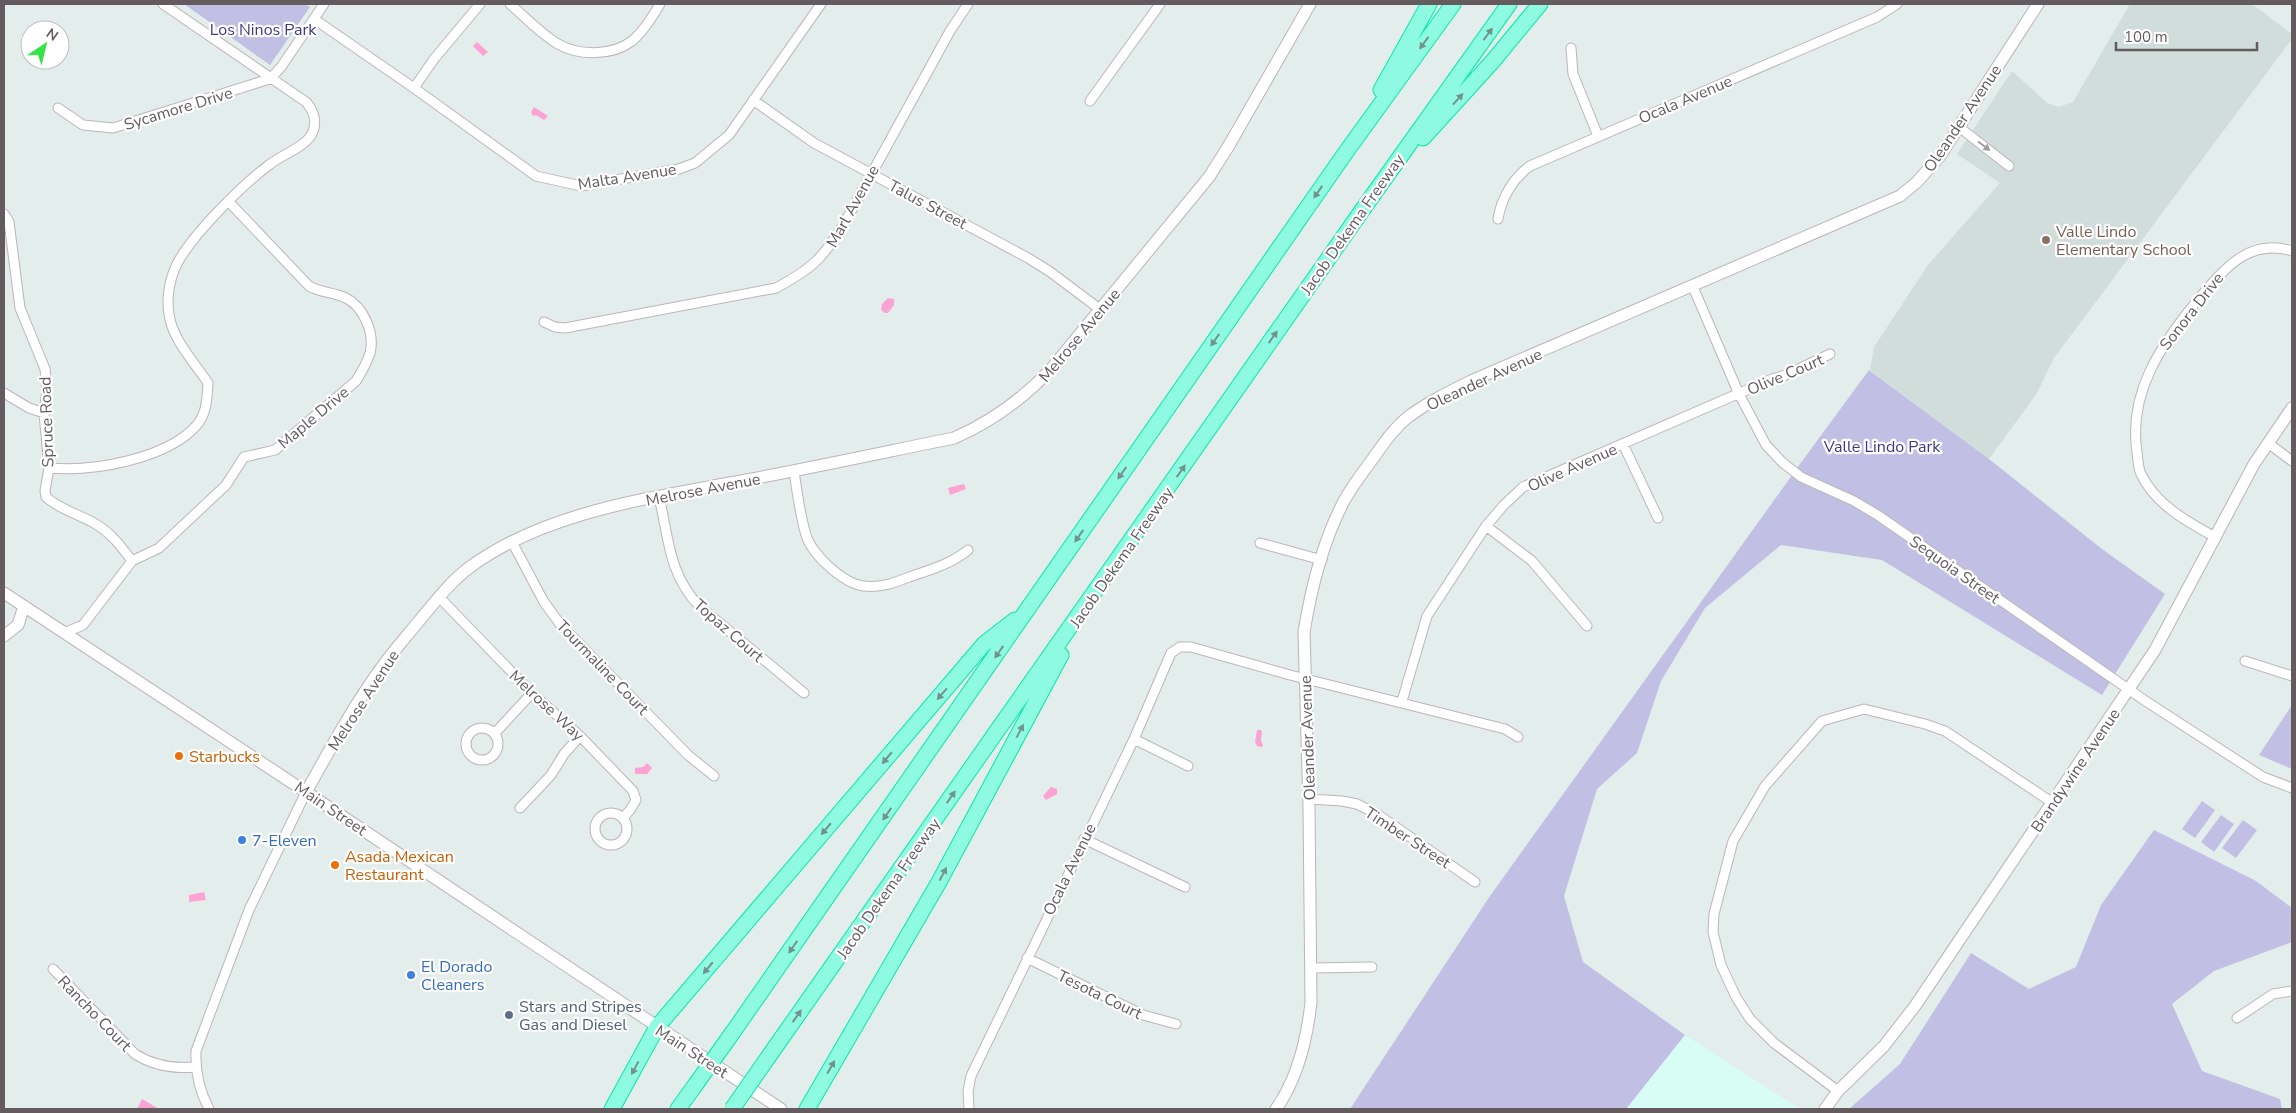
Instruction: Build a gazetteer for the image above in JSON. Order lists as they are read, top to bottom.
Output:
{
  "streets": {
    "highway": ["Jacob Dekema Freeway"],
    "street": [
      "Ocala Avenue",
      "Sycamore Drive",
      "Oleander Avenue",
      "Malta Avenue",
      "Talus Street",
      "Marl Avenue",
      "Sonora Drive",
      "Melrose Avenue",
      "Olive Court",
      "Maple Drive",
      "Spruce Road",
      "Olive Avenue",
      "Sequoia Street",
      "Topaz Court",
      "Tourmaline Court",
      "Melrose Way",
      "Brandywine Avenue",
      "Main Street",
      "Timber Street",
      "Tesota Court",
      "Rancho Court"
    ]
  },
  "crossings": [
    ["Ocala Avenue", "Oleander Avenue"],
    ["Ocala Avenue", "Tesota Court"],
    ["Oleander Avenue", "Sequoia Street"],
    ["Oleander Avenue", "Timber Street"],
    ["Malta Avenue", "Talus Street"],
    ["Talus Street", "Marl Avenue"],
    ["Talus Street", "Melrose Avenue"],
    ["Sonora Drive", "Brandywine Avenue"],
    ["Melrose Avenue", "Topaz Court"],
    ["Melrose Avenue", "Tourmaline Court"],
    ["Melrose Avenue", "Melrose Way"],
    ["Melrose Avenue", "Main Street"],
    ["Melrose Avenue", "Rancho Court"],
    ["Olive Court", "Olive Avenue"],
    ["Olive Court", "Sequoia Street"],
    ["Maple Drive", "Spruce Road"],
    ["Maple Drive", "Main Street"],
    ["Olive Avenue", "Sequoia Street"],
    ["Sequoia Street", "Brandywine Avenue"]
  ],
  "parks": ["Los Ninos Park", "Valle Lindo Park"],
  "places": [
    "Valle Lindo Elementary School",
    "Starbucks",
    "7-Eleven",
    "Asada Mexican Restaurant",
    "El Dorado Cleaners",
    "Stars and Stripes Gas and Diesel"
  ],
  "scale_bar": "100 m",
  "north": "top right"
}
